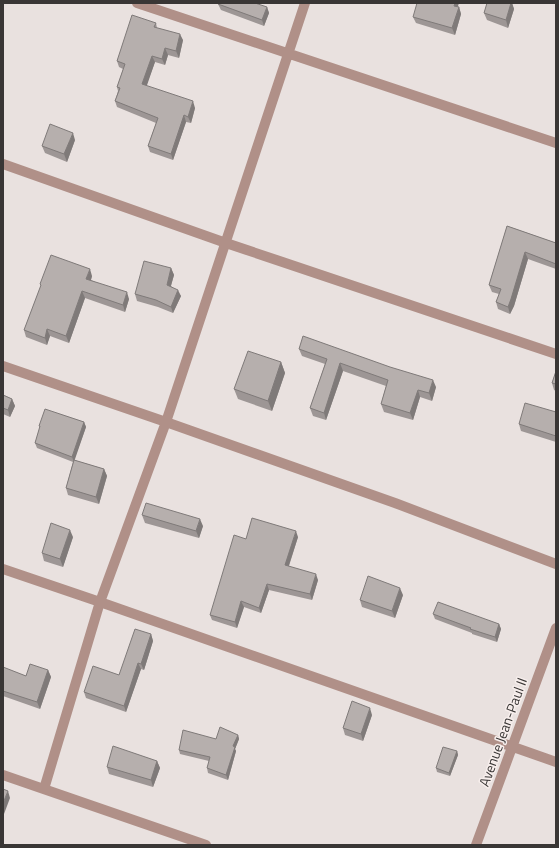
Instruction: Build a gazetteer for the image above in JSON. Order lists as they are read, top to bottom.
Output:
{
  "streets": {
    "street": ["Avenue Jean-Paul II"]
  }
}
